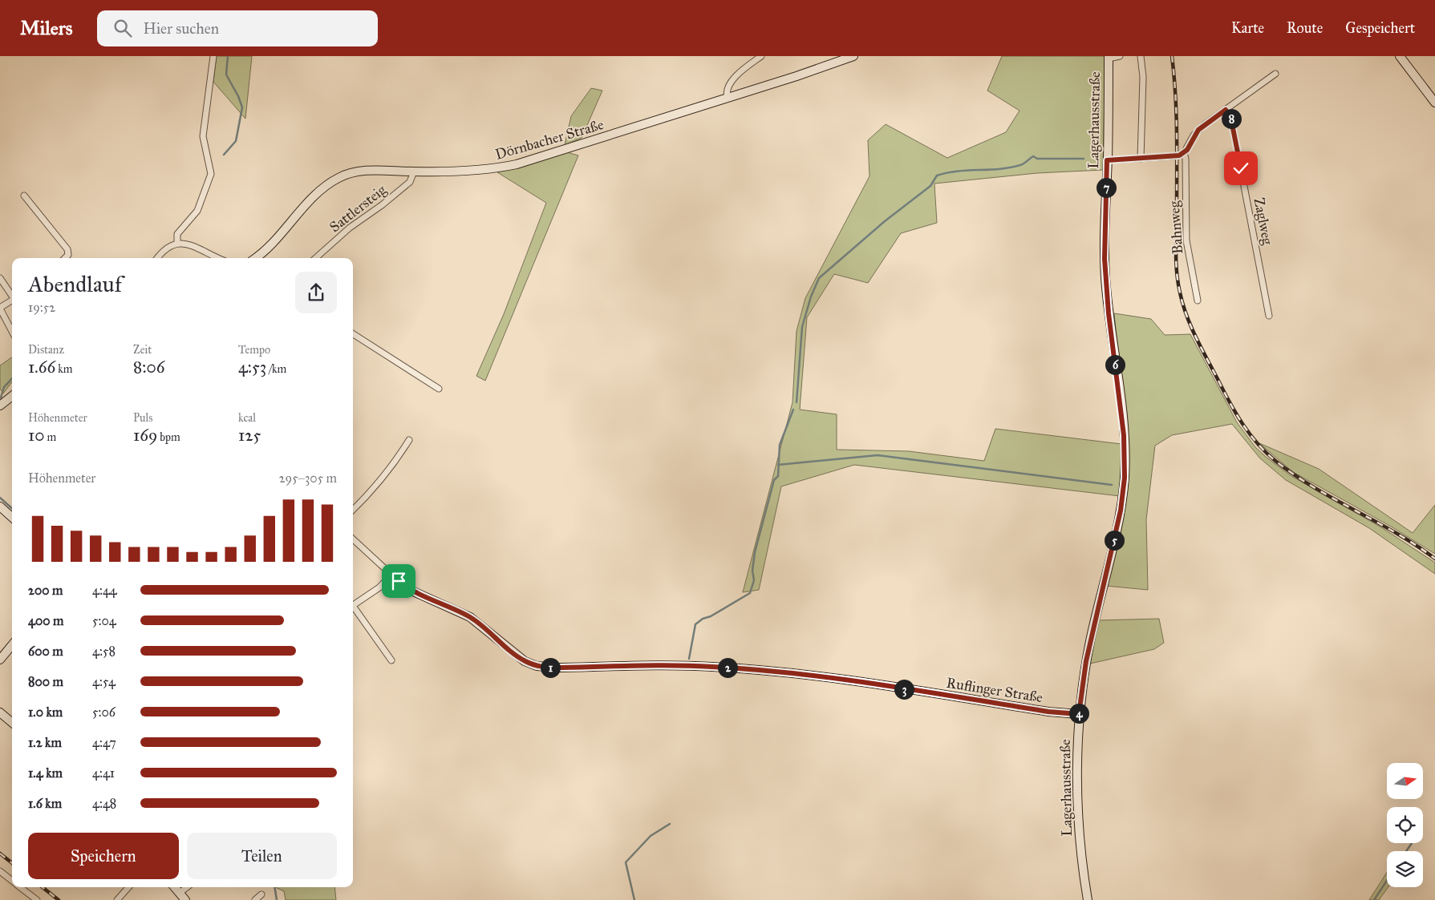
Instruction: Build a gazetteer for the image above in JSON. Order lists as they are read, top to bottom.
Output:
{
  "streets": {
    "street": [
      "Lagerhausstraße",
      "Dörnbacher Straße",
      "Sattlersteig",
      "Zaglweg",
      "Bahnweg",
      "Ruflinger Straße"
    ]
  },
  "crossings": [
    ["Lagerhausstraße", "Ruflinger Straße"],
    ["Dörnbacher Straße", "Sattlersteig"]
  ],
  "north": "right",
  "page": {
    "header": "Milers",
    "search": "Hier suchen",
    "nav": ["Karte", "Route", "Gespeichert"],
    "pins": [
      "8",
      "7",
      "6",
      "5",
      "1",
      "2",
      "3",
      "4"
    ],
    "heading": ["Abendlauf", "19:52"],
    "stats": [
      ["Distanz", "1.66 km"],
      ["Zeit", "8:06"],
      ["Tempo", "4:53 /km"],
      ["Höhenmeter", "10 m"],
      ["Puls", "169 bpm"],
      ["kcal", "125"]
    ],
    "chart": ["Höhenmeter", "295–305 m"],
    "list": [
      {
        "name": "200 m",
        "note": "4:44"
      },
      {
        "name": "400 m",
        "note": "5:04"
      },
      {
        "name": "600 m",
        "note": "4:58"
      },
      {
        "name": "800 m",
        "note": "4:54"
      },
      {
        "name": "1.0 km",
        "note": "5:06"
      },
      {
        "name": "1.2 km",
        "note": "4:47"
      },
      {
        "name": "1.4 km",
        "note": "4:41"
      },
      {
        "name": "1.6 km",
        "note": "4:48"
      }
    ],
    "buttons": ["Speichern", "Teilen"]
  }
}
